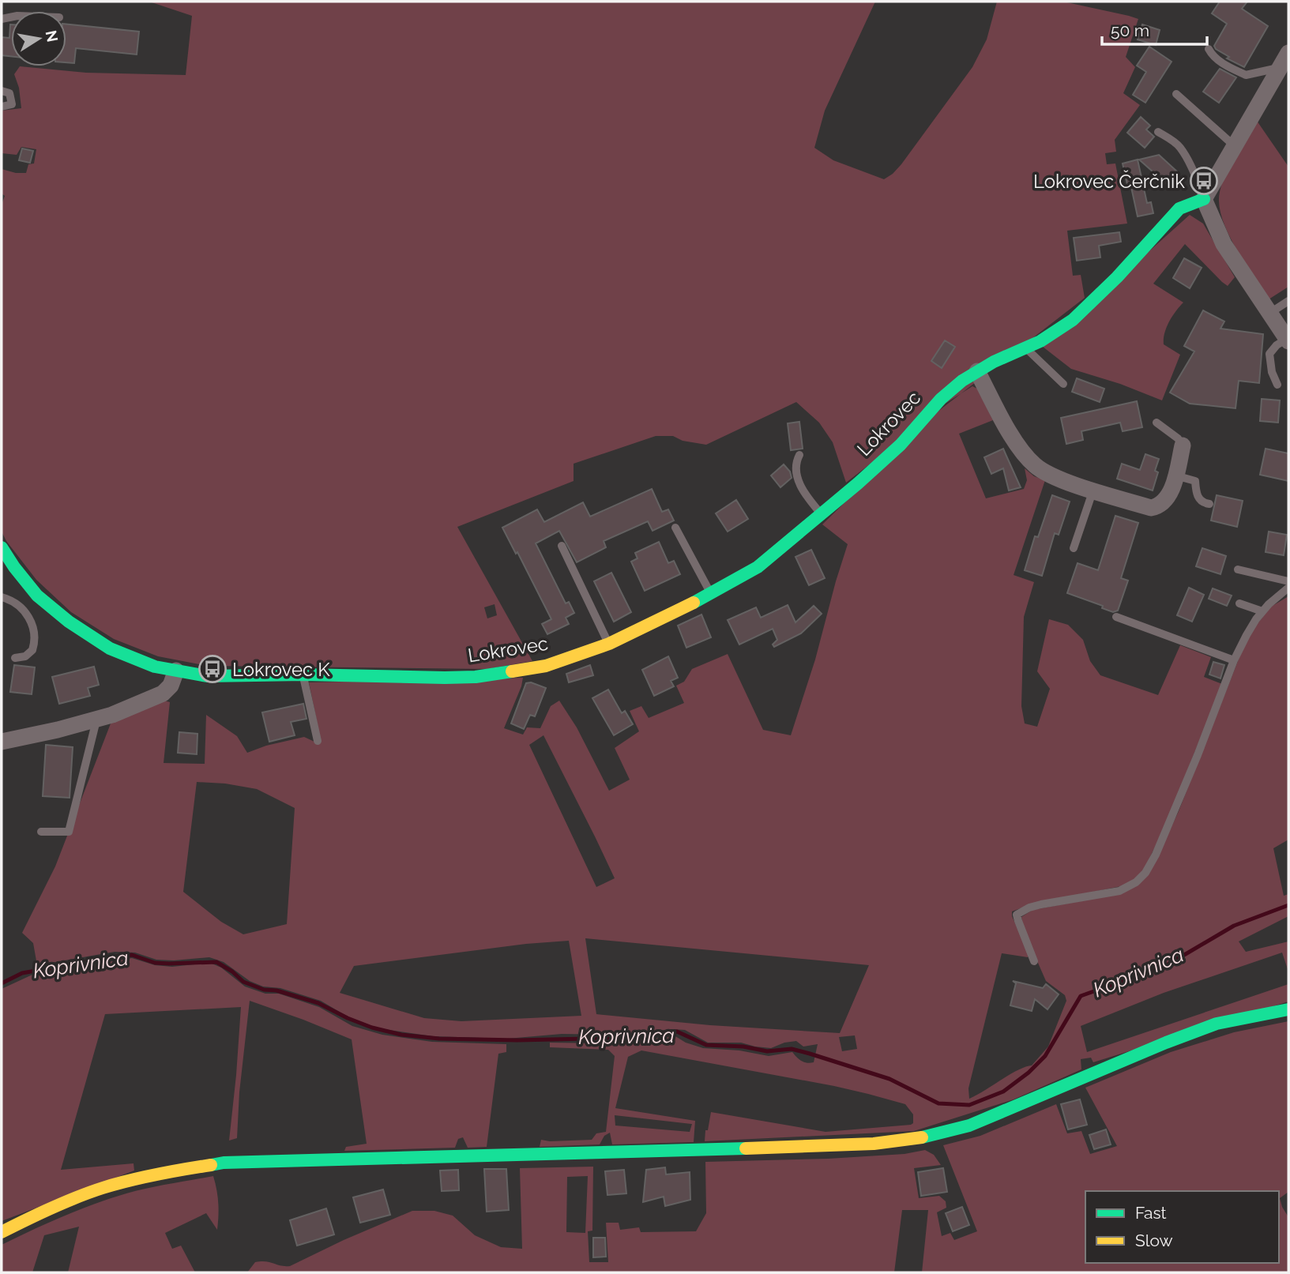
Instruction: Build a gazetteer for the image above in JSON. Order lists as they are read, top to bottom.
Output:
{
  "streets": {
    "street": ["Lokrovec"]
  },
  "water": ["Koprivnica"],
  "places": {
    "bus stop": ["Lokrovec Čerčnik", "Lokrovec K"]
  },
  "legend": ["Fast", "Slow"],
  "scale_bar": "50 m",
  "north": "right"
}
